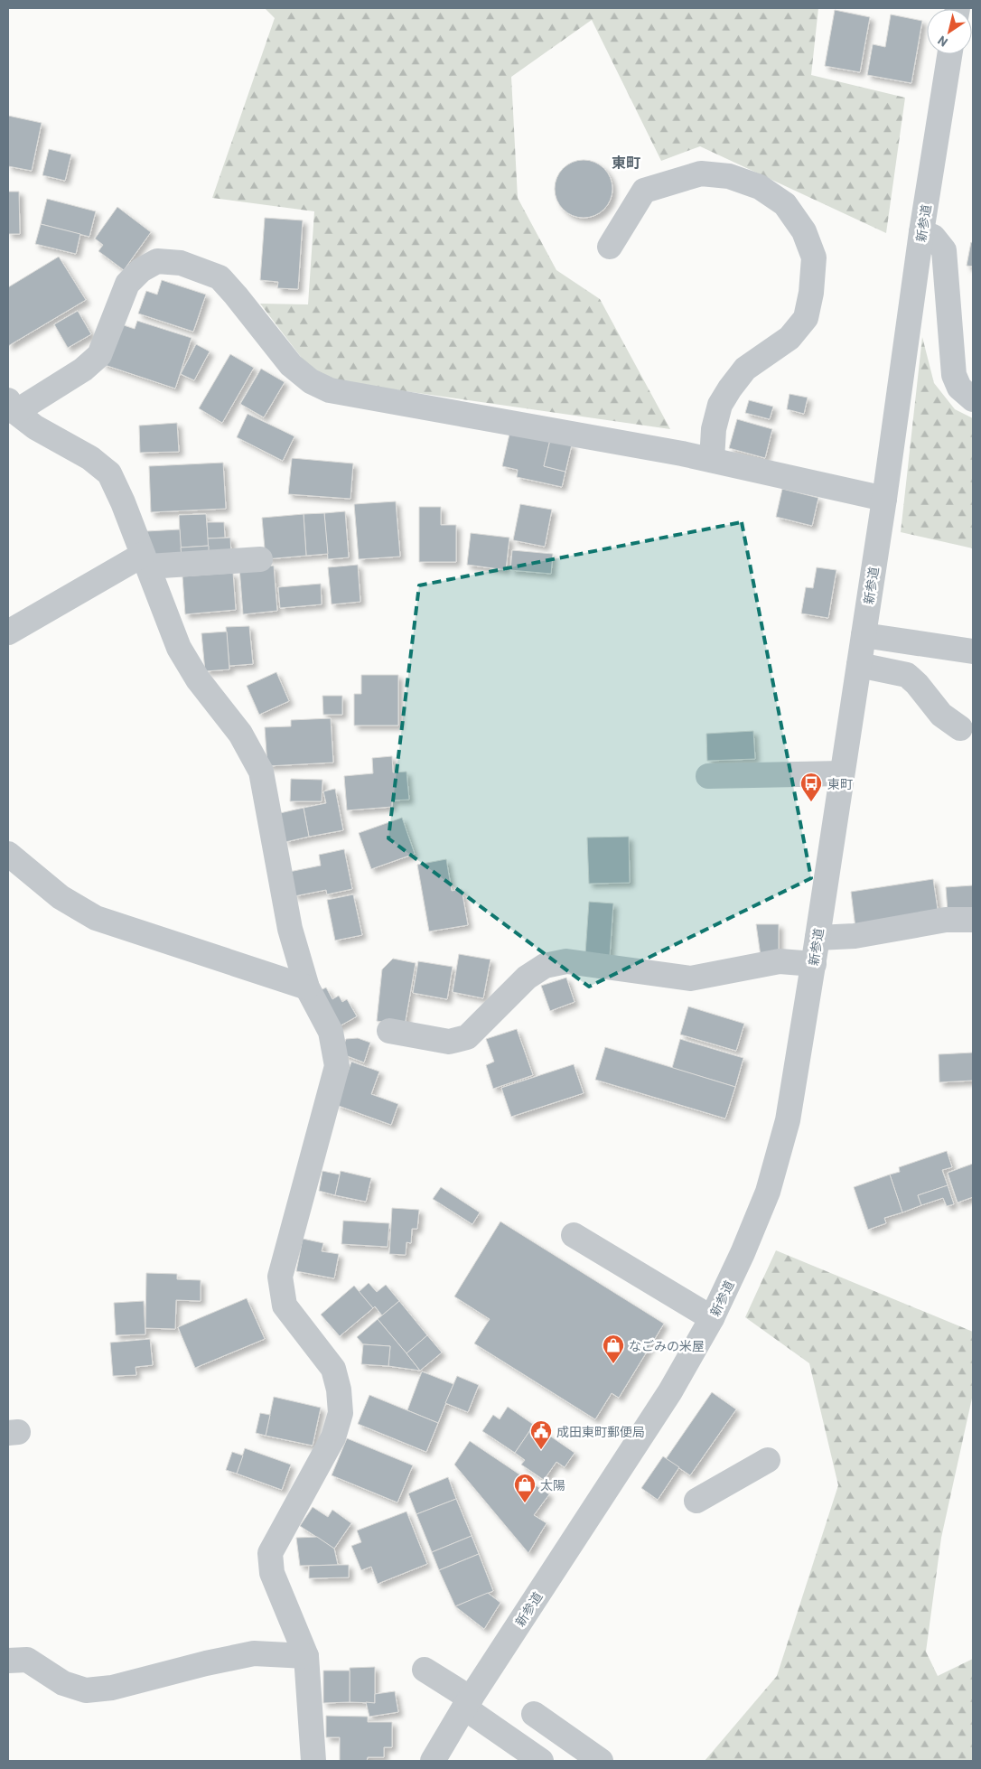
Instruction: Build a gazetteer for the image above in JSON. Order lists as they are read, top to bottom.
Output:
{
  "streets": {
    "street": ["新参道"]
  },
  "districts": ["東町"],
  "places": {
    "bus stop": ["東町"],
    "shop": ["なごみの米屋", "太陽"],
    "public building": ["成田東町郵便局"]
  },
  "north": "bottom left"
}
